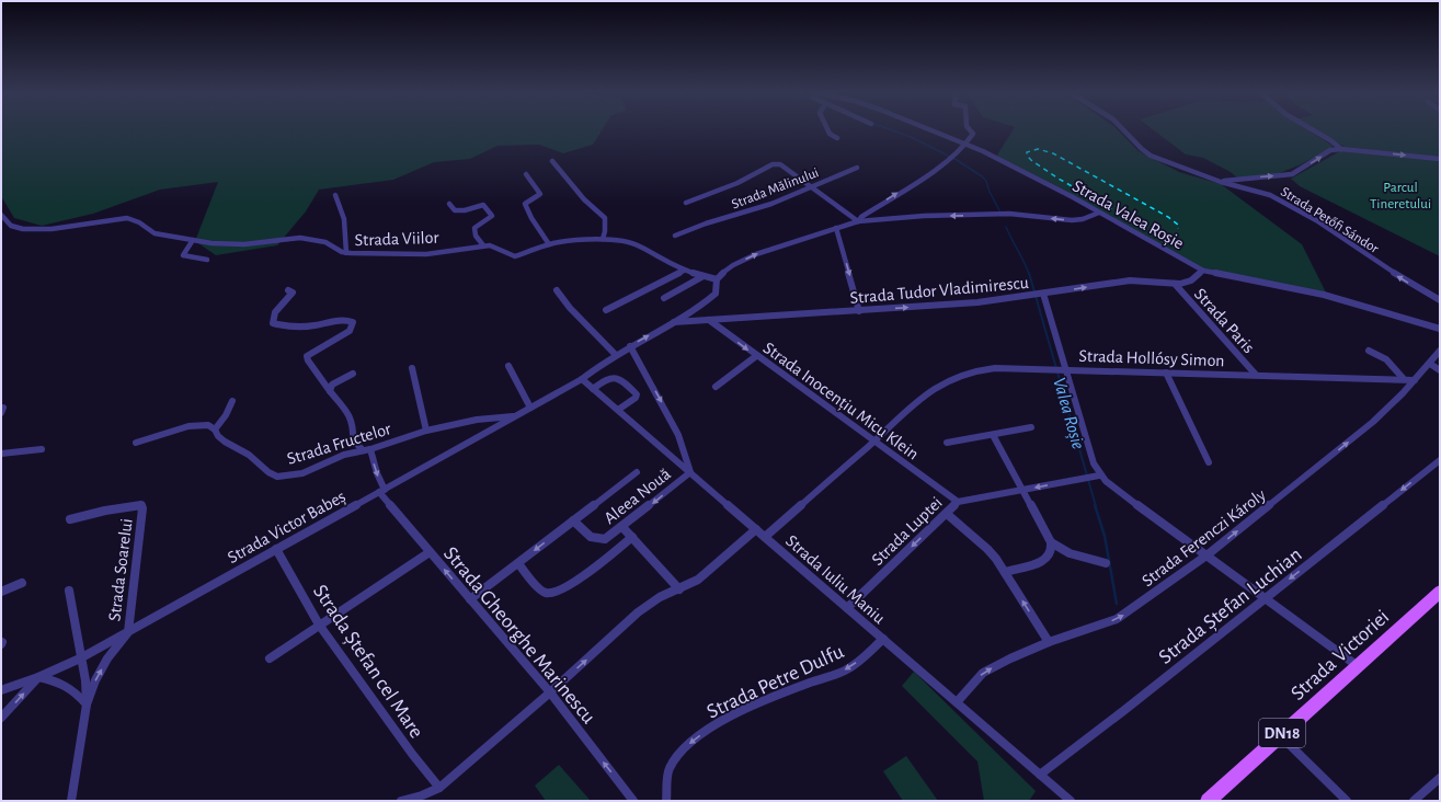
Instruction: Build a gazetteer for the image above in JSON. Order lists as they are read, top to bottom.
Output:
{
  "streets": {
    "main road": ["Strada Victoriei", "DN18"],
    "street": [
      "Strada Mălinului",
      "Strada Valea Roșie",
      "Strada Petőfi Sándor",
      "Strada Viilor",
      "Strada Tudor Vladimirescu",
      "Strada Paris",
      "Strada Hollósy Simon",
      "Strada Inocențiu Micu Klein",
      "Strada Fructelor",
      "Aleea Nouă",
      "Strada Victor Babeș",
      "Strada Luptei",
      "Strada Ferenczi Károly",
      "Strada Soarelui",
      "Strada Iuliu Maniu",
      "Strada Ștefan Luchian",
      "Strada Gheorghe Marinescu",
      "Strada Ștefan cel Mare",
      "Strada Petre Dulfu"
    ]
  },
  "crossings": [
    ["Strada Valea Roșie", "Strada Tudor Vladimirescu"],
    ["Strada Viilor", "Strada Victor Babeș"],
    ["Strada Tudor Vladimirescu", "Strada Paris"],
    ["Strada Tudor Vladimirescu", "Strada Inocențiu Micu Klein"],
    ["Strada Tudor Vladimirescu", "Strada Victor Babeș"],
    ["Strada Paris", "Strada Hollósy Simon"],
    ["Strada Hollósy Simon", "Strada Inocențiu Micu Klein"],
    ["Strada Hollósy Simon", "Strada Ferenczi Károly"],
    ["Strada Hollósy Simon", "Strada Iuliu Maniu"],
    ["Strada Inocențiu Micu Klein", "Strada Luptei"],
    ["Strada Fructelor", "Strada Victor Babeș"],
    ["Strada Fructelor", "Strada Gheorghe Marinescu"],
    ["Aleea Nouă", "Strada Iuliu Maniu"],
    ["Strada Victor Babeș", "Strada Soarelui"],
    ["Strada Victor Babeș", "Strada Iuliu Maniu"],
    ["Strada Victor Babeș", "Strada Gheorghe Marinescu"],
    ["Strada Victor Babeș", "Strada Ștefan cel Mare"],
    ["Strada Luptei", "Strada Iuliu Maniu"],
    ["Strada Ferenczi Károly", "Strada Iuliu Maniu"],
    ["Strada Iuliu Maniu", "Strada Ștefan Luchian"],
    ["Strada Iuliu Maniu", "Strada Petre Dulfu"]
  ],
  "one_way": [
    "Strada Petőfi Sándor",
    "Strada Tudor Vladimirescu",
    "Strada Luptei",
    "Strada Ferenczi Károly",
    "Strada Ștefan Luchian",
    "Strada Petre Dulfu"
  ],
  "water": ["Valea Roșie"],
  "parks": ["Parcul Tineretului"]
}
